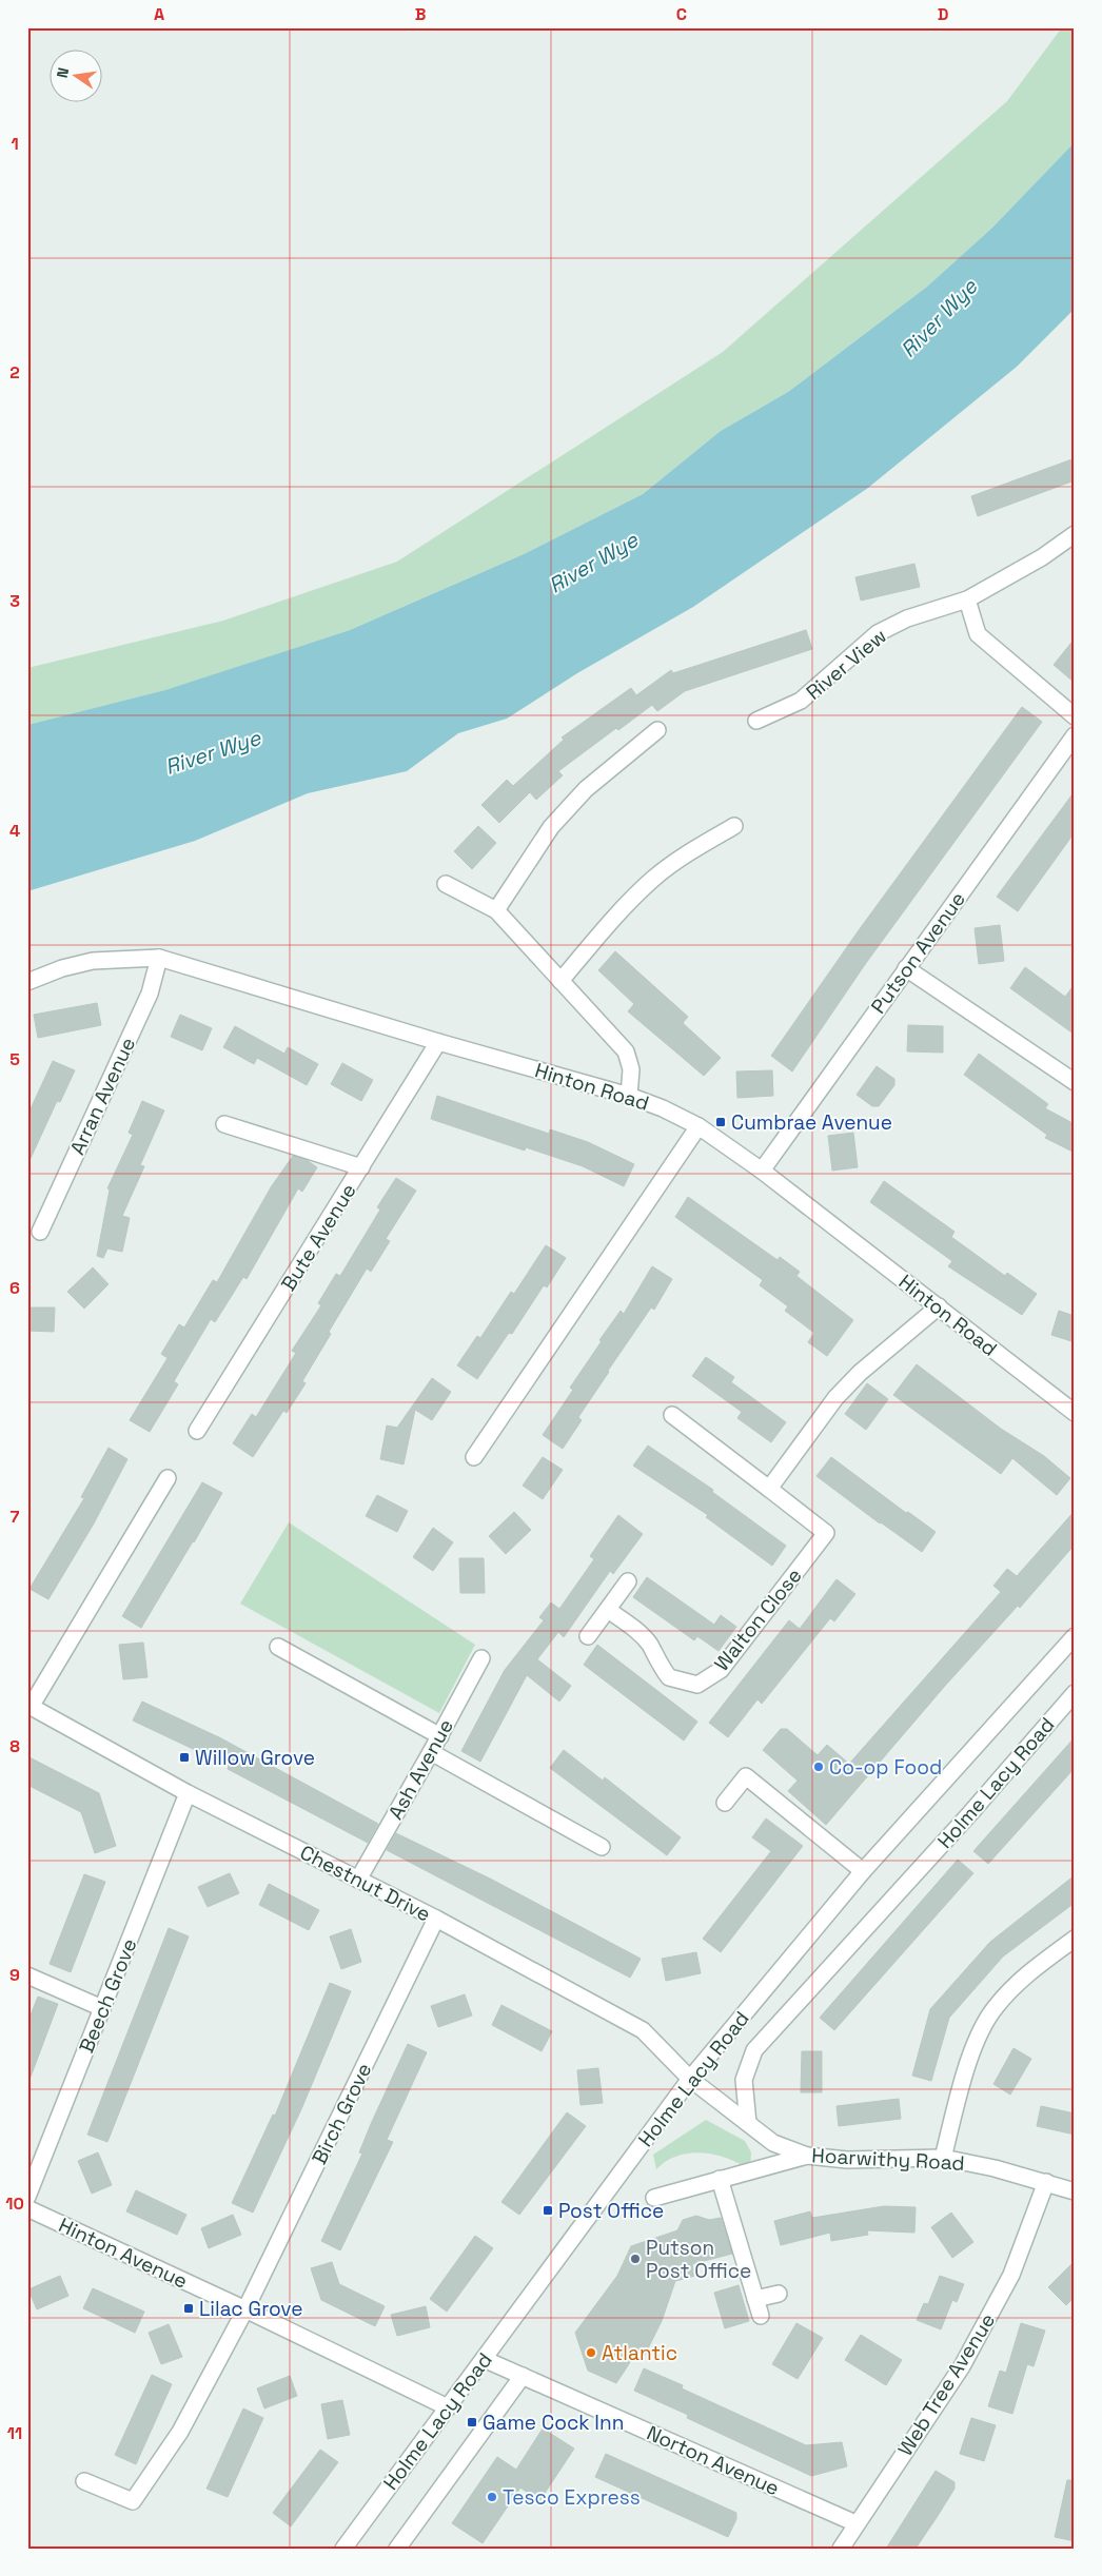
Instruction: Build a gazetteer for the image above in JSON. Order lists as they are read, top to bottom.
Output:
{
  "streets": {
    "street": [
      "River View",
      "Putson Avenue",
      "Hinton Road",
      "Arran Avenue",
      "Bute Avenue",
      "Walton Close",
      "Ash Avenue",
      "Holme Lacy Road",
      "Chestnut Drive",
      "Beech Grove",
      "Birch Grove",
      "Hoarwithy Road",
      "Hinton Avenue",
      "Web Tree Avenue",
      "Norton Avenue"
    ]
  },
  "crossings": [
    ["Putson Avenue", "Hinton Road"],
    ["Hinton Road", "Arran Avenue"],
    ["Hinton Road", "Bute Avenue"],
    ["Ash Avenue", "Chestnut Drive"],
    ["Holme Lacy Road", "Chestnut Drive"],
    ["Holme Lacy Road", "Hoarwithy Road"],
    ["Holme Lacy Road", "Hinton Avenue"],
    ["Holme Lacy Road", "Norton Avenue"],
    ["Chestnut Drive", "Beech Grove"],
    ["Chestnut Drive", "Birch Grove"],
    ["Chestnut Drive", "Hoarwithy Road"],
    ["Birch Grove", "Hinton Avenue"],
    ["Hoarwithy Road", "Web Tree Avenue"],
    ["Web Tree Avenue", "Norton Avenue"]
  ],
  "water": ["River Wye"],
  "places": {
    "transit": [
      "Cumbrae Avenue",
      "Willow Grove",
      "Post Office",
      "Lilac Grove",
      "Game Cock Inn"
    ],
    "other": [
      "Co-op Food",
      "Putson Post Office",
      "Atlantic",
      "Tesco Express"
    ]
  },
  "north": "left",
  "grid": {
    "columns": [
      "A",
      "B",
      "C",
      "D"
    ],
    "rows": [
      "1",
      "2",
      "3",
      "4",
      "5",
      "6",
      "7",
      "8",
      "9",
      "10",
      "11"
    ]
  }
}
